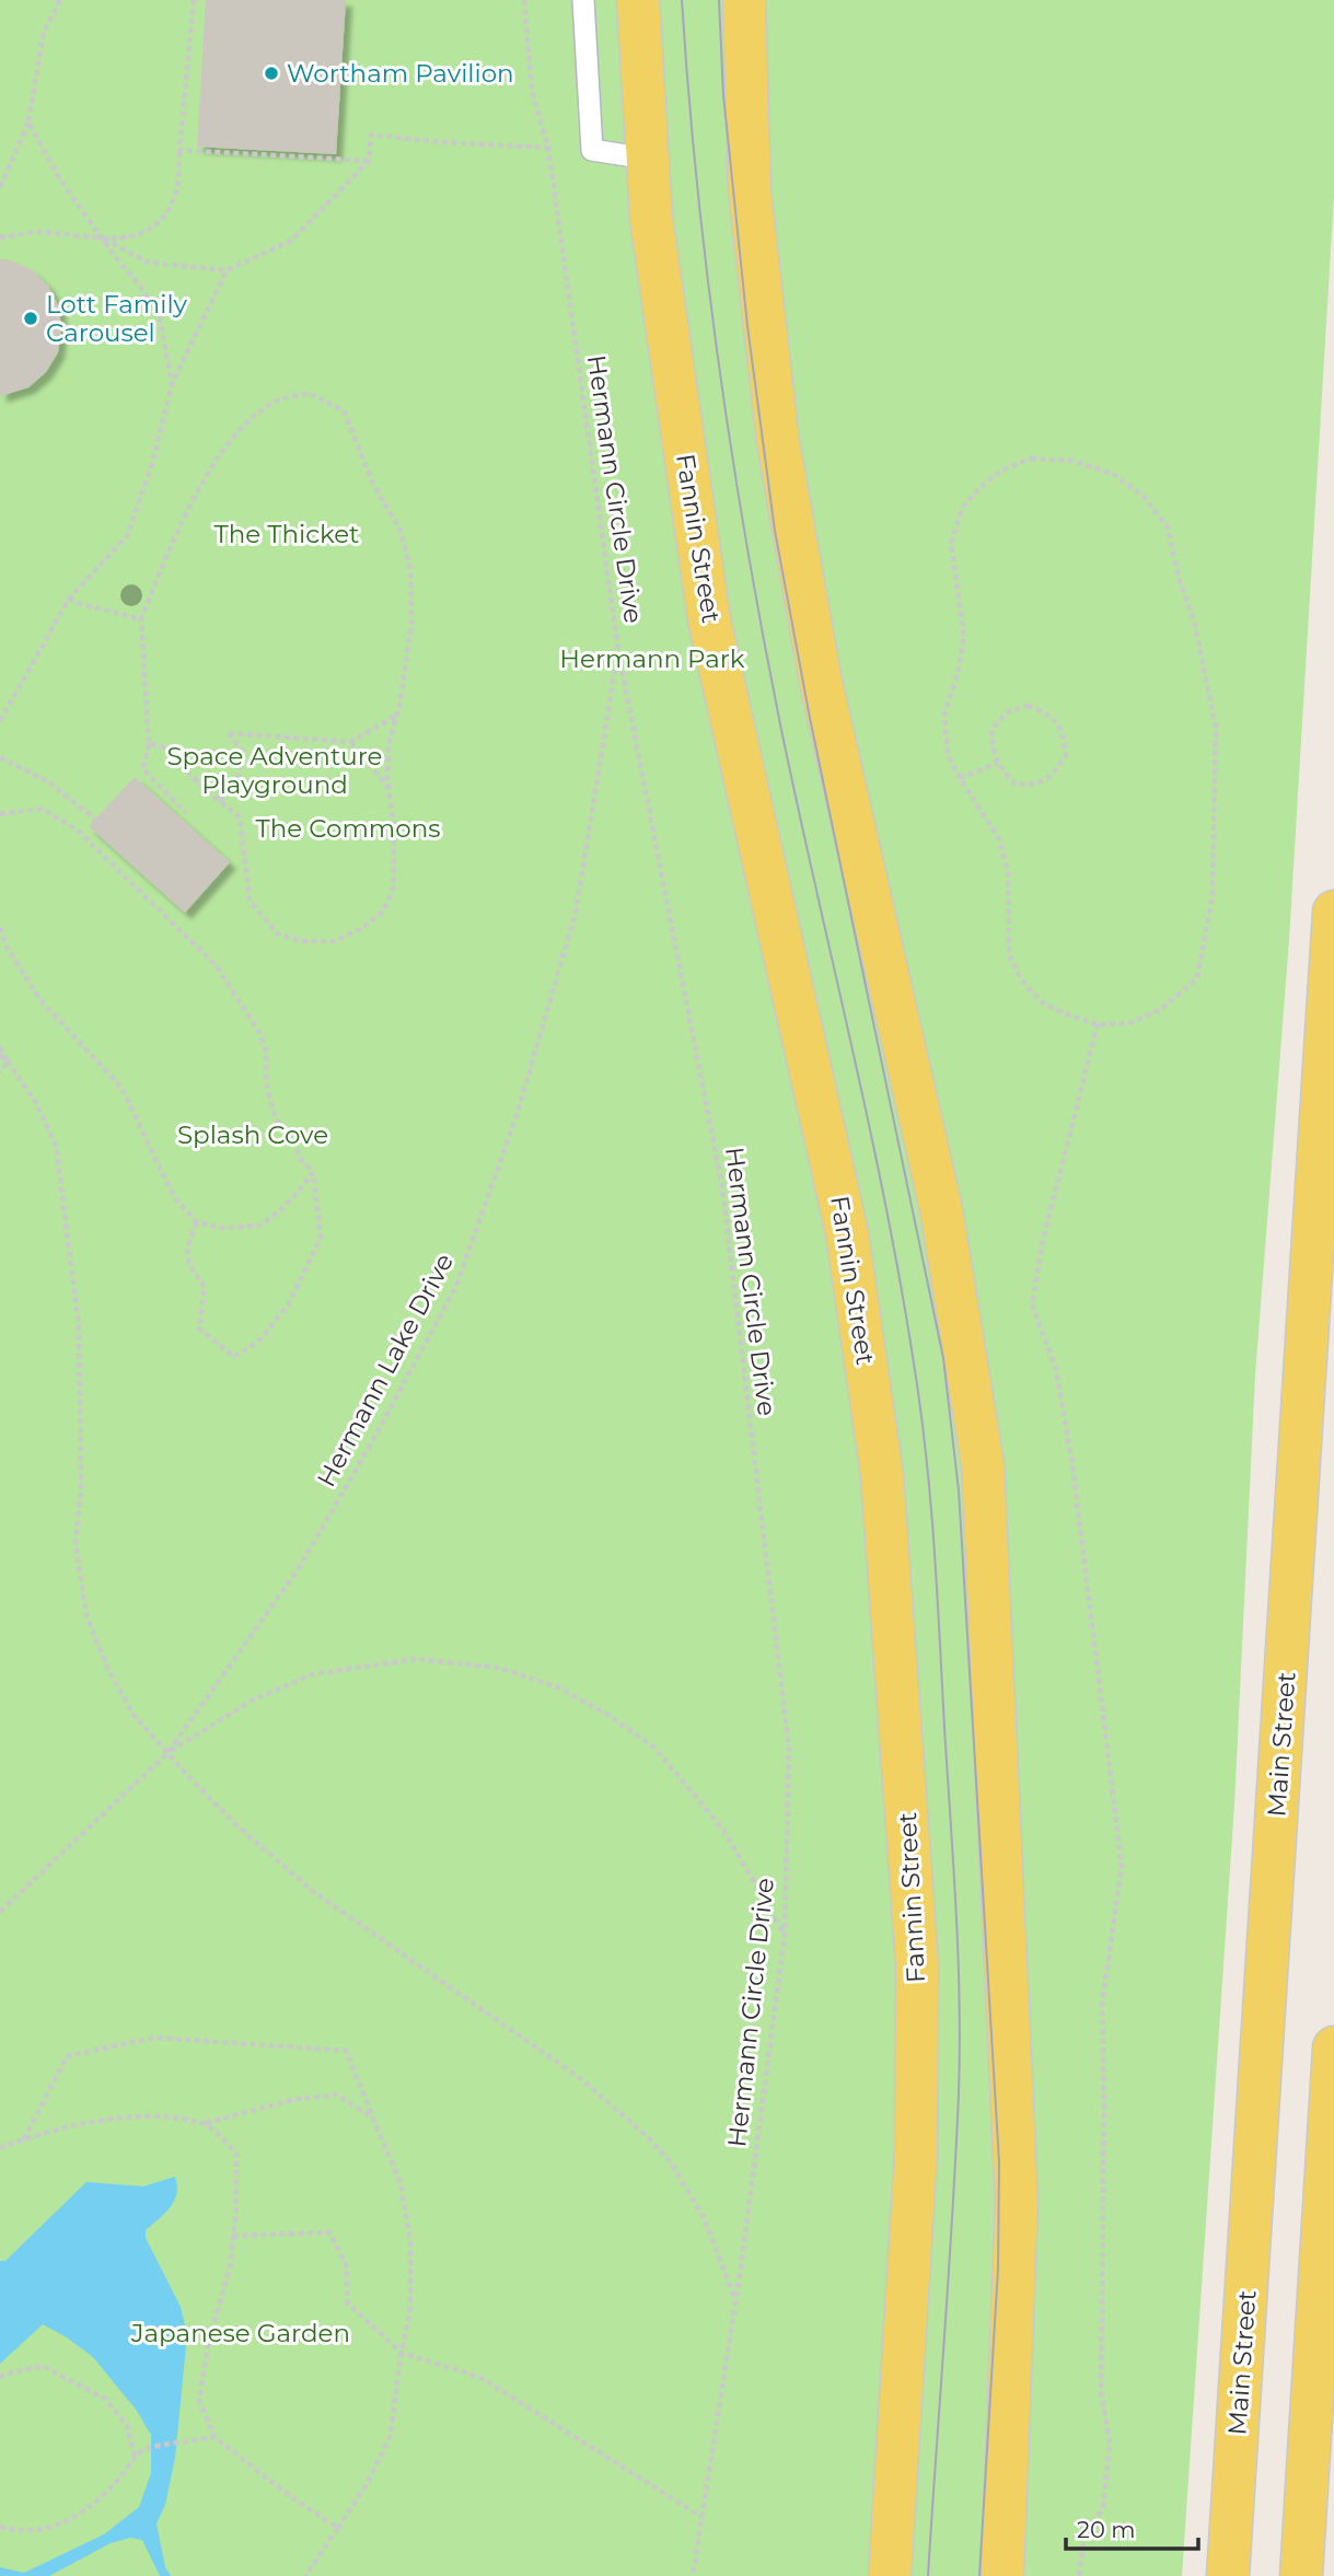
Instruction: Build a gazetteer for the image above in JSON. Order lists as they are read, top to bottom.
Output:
{
  "streets": {
    "main road": ["Fannin Street", "Main Street"],
    "path": ["Hermann Circle Drive", "Hermann Lake Drive"]
  },
  "crossings": [
    ["Hermann Circle Drive", "Hermann Lake Drive"]
  ],
  "parks": [
    "The Thicket",
    "Hermann Park",
    "Space Adventure Playground",
    "The Commons",
    "Splash Cove",
    "Japanese Garden"
  ],
  "places": ["Wortham Pavilion", "Lott Family Carousel"],
  "scale_bar": "20 m"
}
